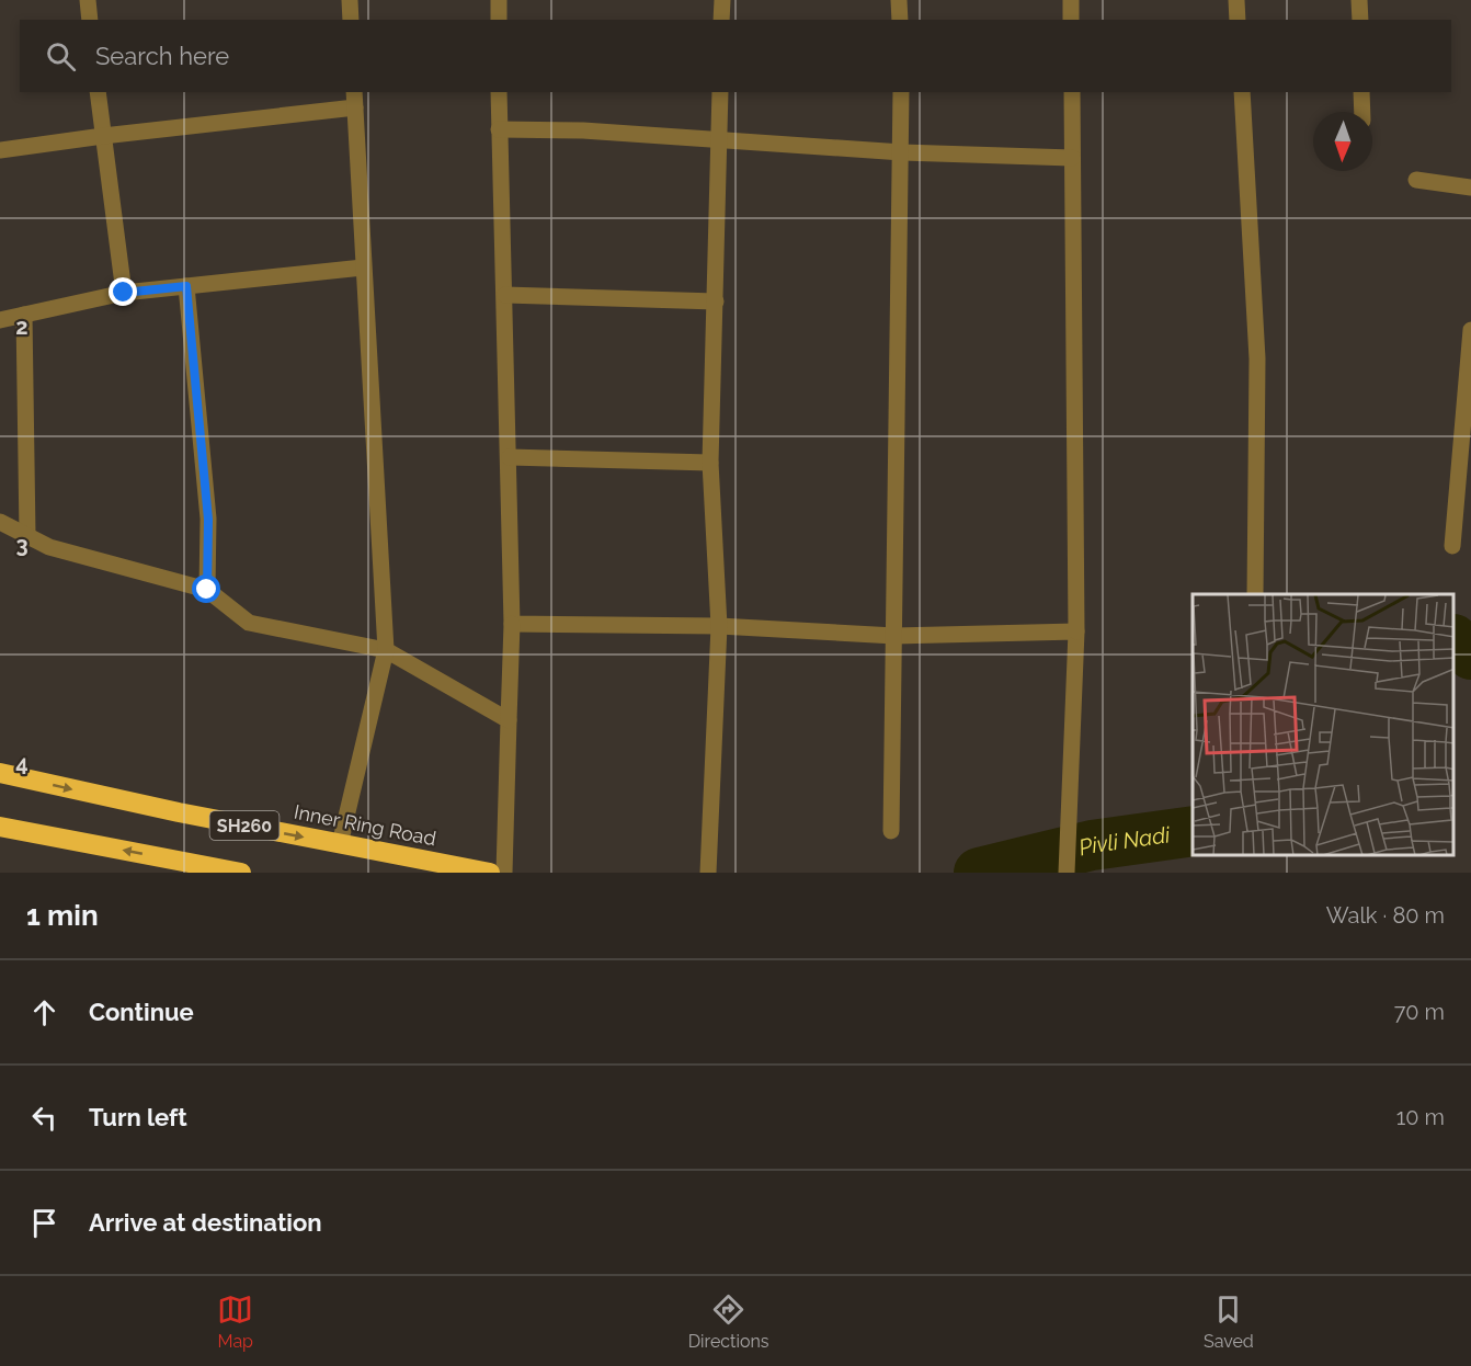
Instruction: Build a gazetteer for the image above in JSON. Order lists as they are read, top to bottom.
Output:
{
  "streets": {
    "highway": ["SH260", "Inner Ring Road"]
  },
  "water": ["Pivli Nadi"],
  "north": "bottom",
  "page": {
    "search": "Search here",
    "heading": ["1 min", "Walk · 80 m"],
    "list": [
      ["Continue", "70 m"],
      ["Turn left", "10 m"],
      "Arrive at destination"
    ],
    "nav": ["Map", "Directions", "Saved"]
  },
  "grid": {
    "rows": ["2", "3", "4"]
  }
}
